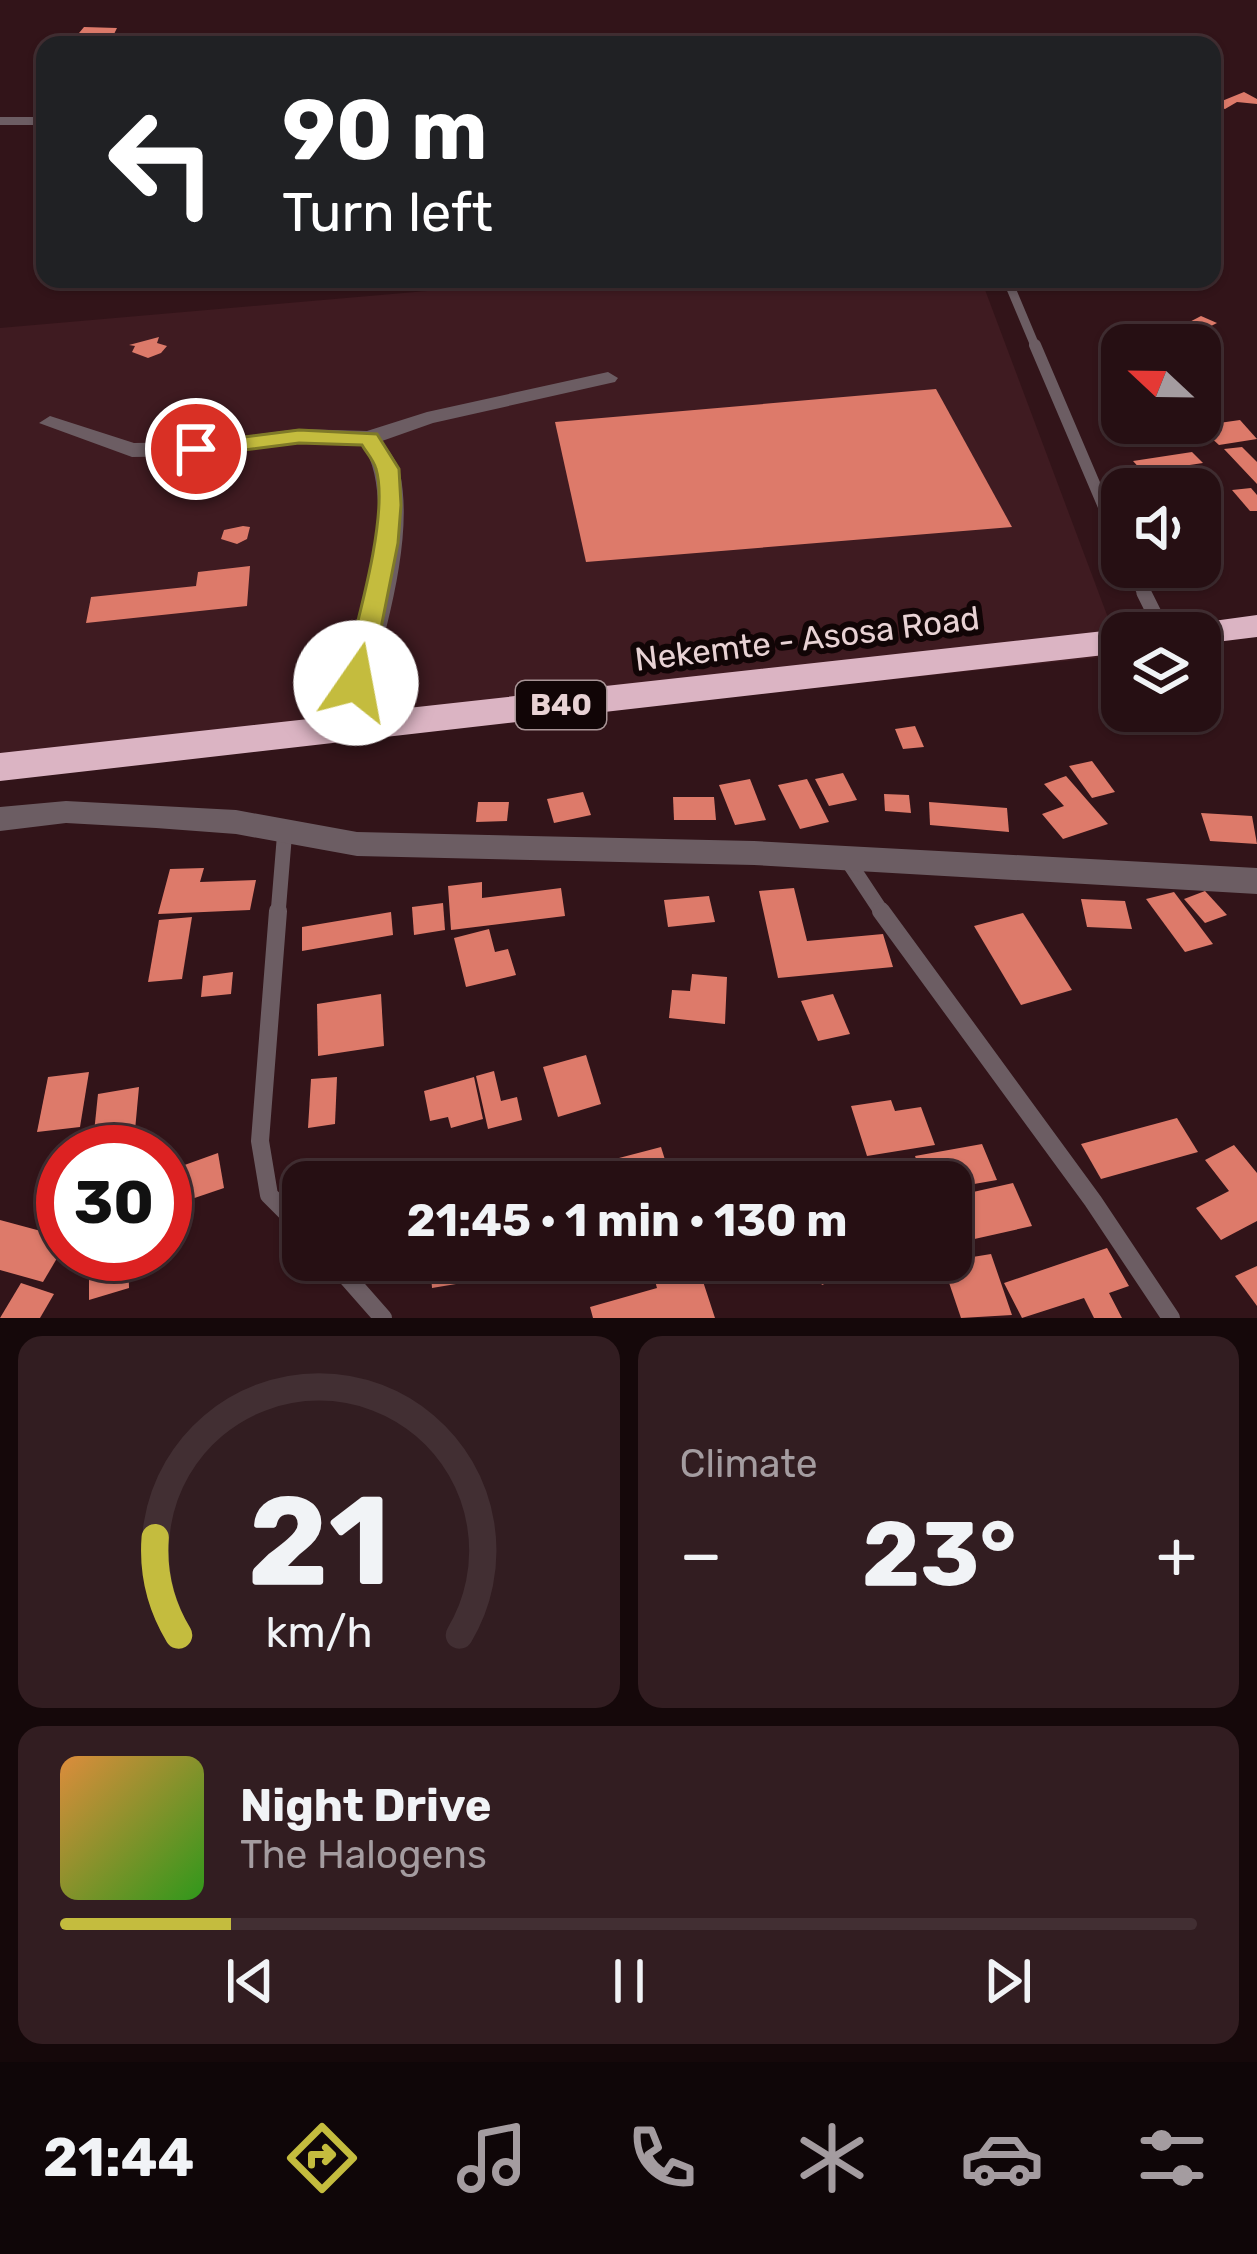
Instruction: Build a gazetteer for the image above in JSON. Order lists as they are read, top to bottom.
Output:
{
  "streets": {
    "highway": ["Nekemte - Asosa Road", "B40"]
  },
  "north": "left",
  "page": {
    "turn": ["90 m", "Turn left"],
    "limit": "30",
    "trip": "21:45 · 1 min · 130 m",
    "tile": "Climate",
    "heat": ["−", "23°", "+"],
    "song": ["Night Drive", "The Halogens"],
    "tabs": "21:44",
    "gauge": ["21", "km/h"]
  }
}
